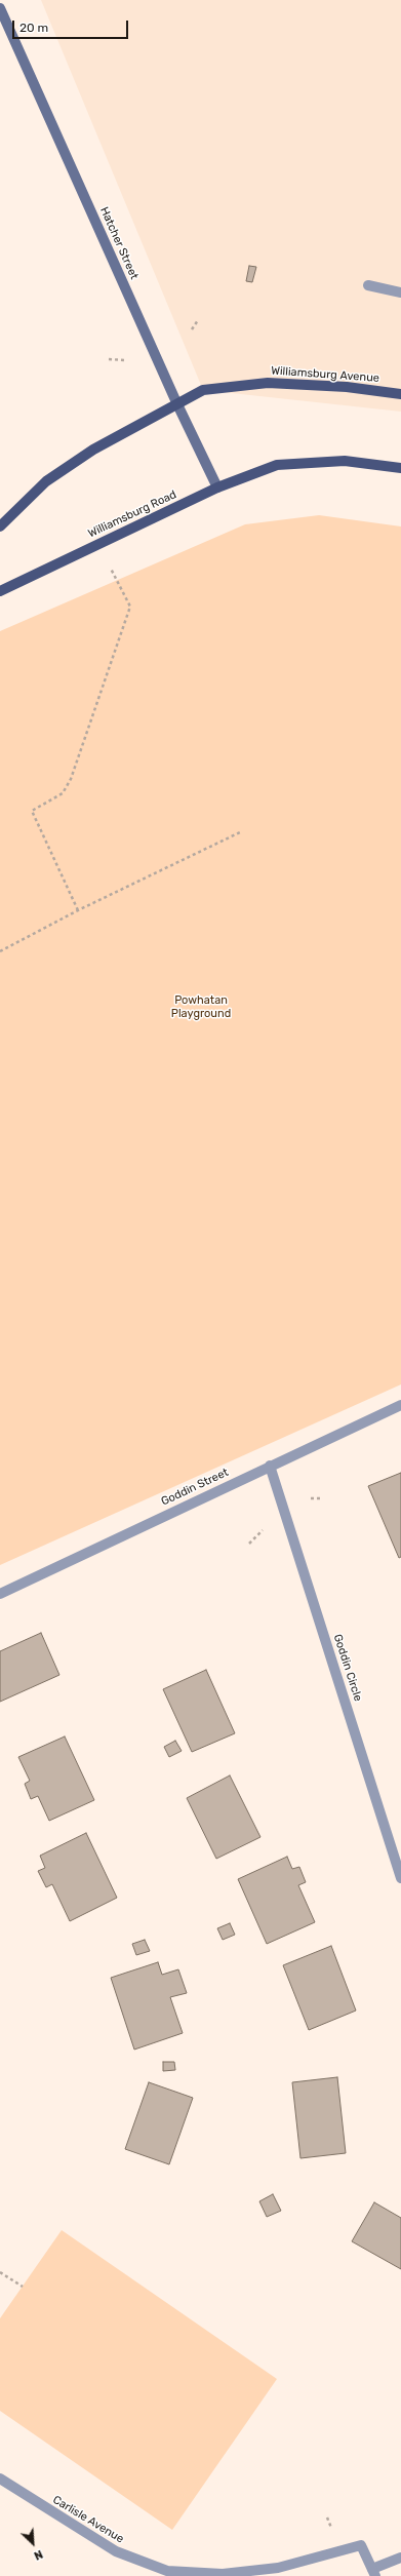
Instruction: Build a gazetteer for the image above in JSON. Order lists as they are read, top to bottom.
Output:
{
  "streets": {
    "main road": ["Williamsburg Avenue", "Williamsburg Road"],
    "street": [
      "Hatcher Street",
      "Goddin Street",
      "Goddin Circle",
      "Carlisle Avenue"
    ]
  },
  "crossings": [
    ["Hatcher Street", "Williamsburg Avenue"],
    ["Hatcher Street", "Williamsburg Road"],
    ["Goddin Street", "Goddin Circle"]
  ],
  "parks": ["Powhatan Playground"],
  "scale_bar": "20 m",
  "north": "bottom right"
}
